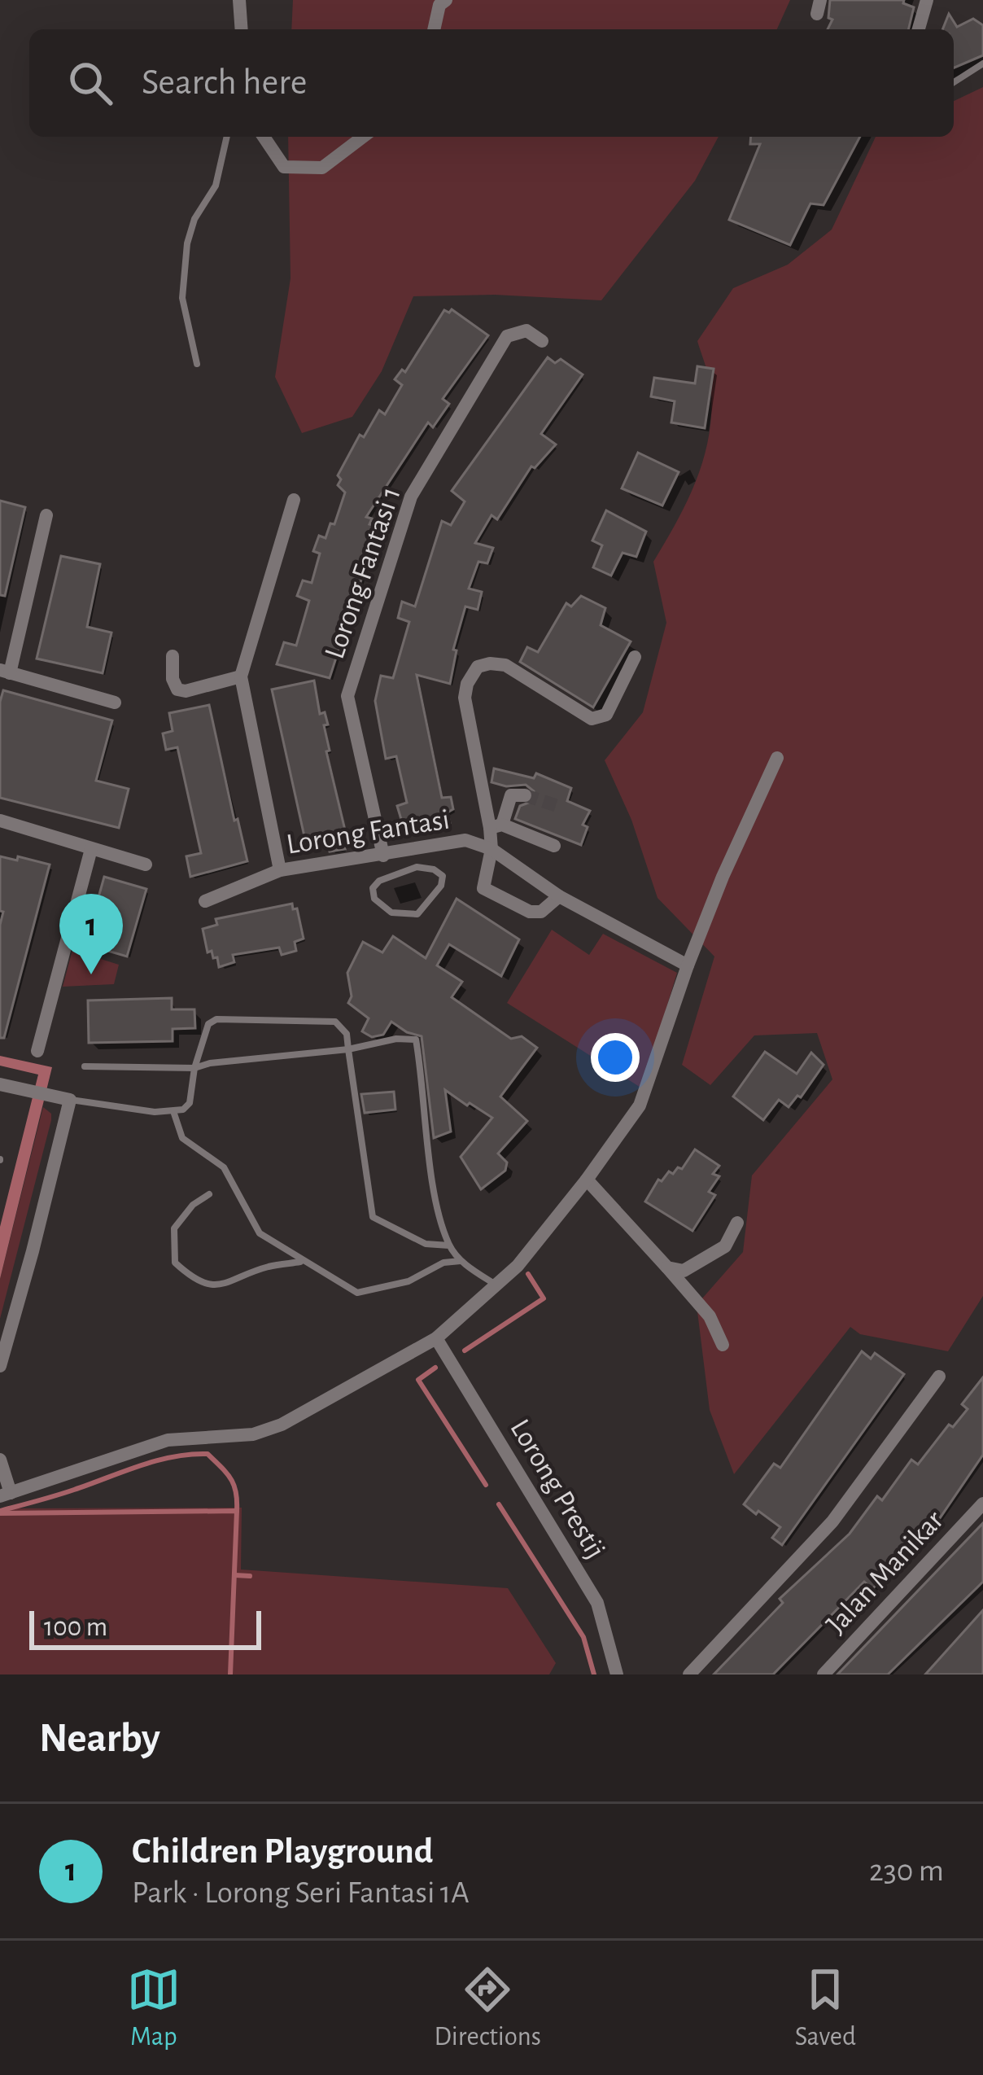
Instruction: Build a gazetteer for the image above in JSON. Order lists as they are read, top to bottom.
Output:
{
  "streets": {
    "street": [
      "Lorong Fantasi 1",
      "Lorong Fantasi",
      "Lorong Prestij",
      "Jalan Manikar"
    ]
  },
  "crossings": [
    ["Lorong Fantasi 1", "Lorong Fantasi"]
  ],
  "scale_bar": "100 m",
  "page": {
    "search": "Search here",
    "pins": "1",
    "scale": "100 m",
    "heading": "Nearby",
    "list": [
      {
        "mark": "1",
        "name": "Children Playground",
        "note": "Park · Lorong Seri Fantasi 1A",
        "value": "230 m"
      }
    ],
    "nav": ["Map", "Directions", "Saved"]
  }
}
